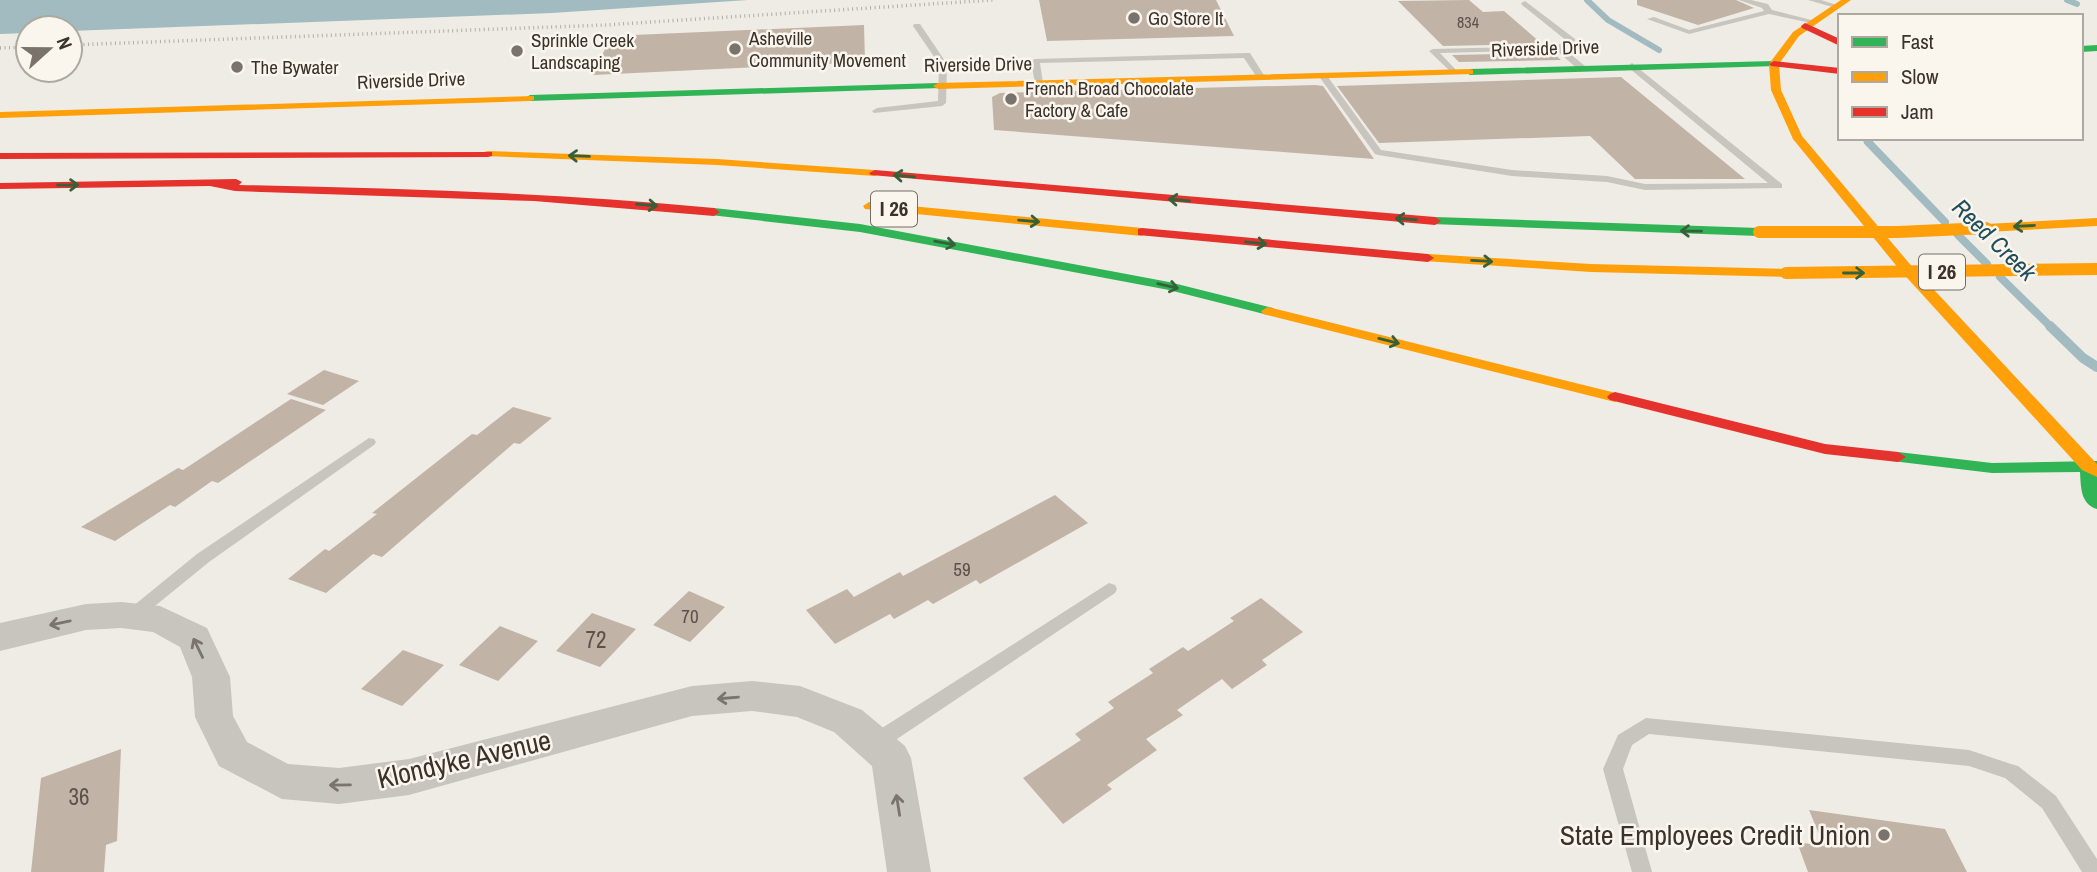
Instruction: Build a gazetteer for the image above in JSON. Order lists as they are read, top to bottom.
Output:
{
  "streets": {
    "main road": ["Riverside Drive", "I 26"],
    "street": ["Klondyke Avenue"]
  },
  "one_way": ["Klondyke Avenue"],
  "water": ["Reed Creek"],
  "places": [
    "Go Store It",
    "Asheville Community Movement",
    "Sprinkle Creek Landscaping",
    "The Bywater",
    "French Broad Chocolate Factory & Cafe",
    "State Employees Credit Union"
  ],
  "house_numbers": [
    "834",
    "59",
    "70",
    "72",
    "36"
  ],
  "legend": ["Fast", "Slow", "Jam"],
  "north": "right"
}
